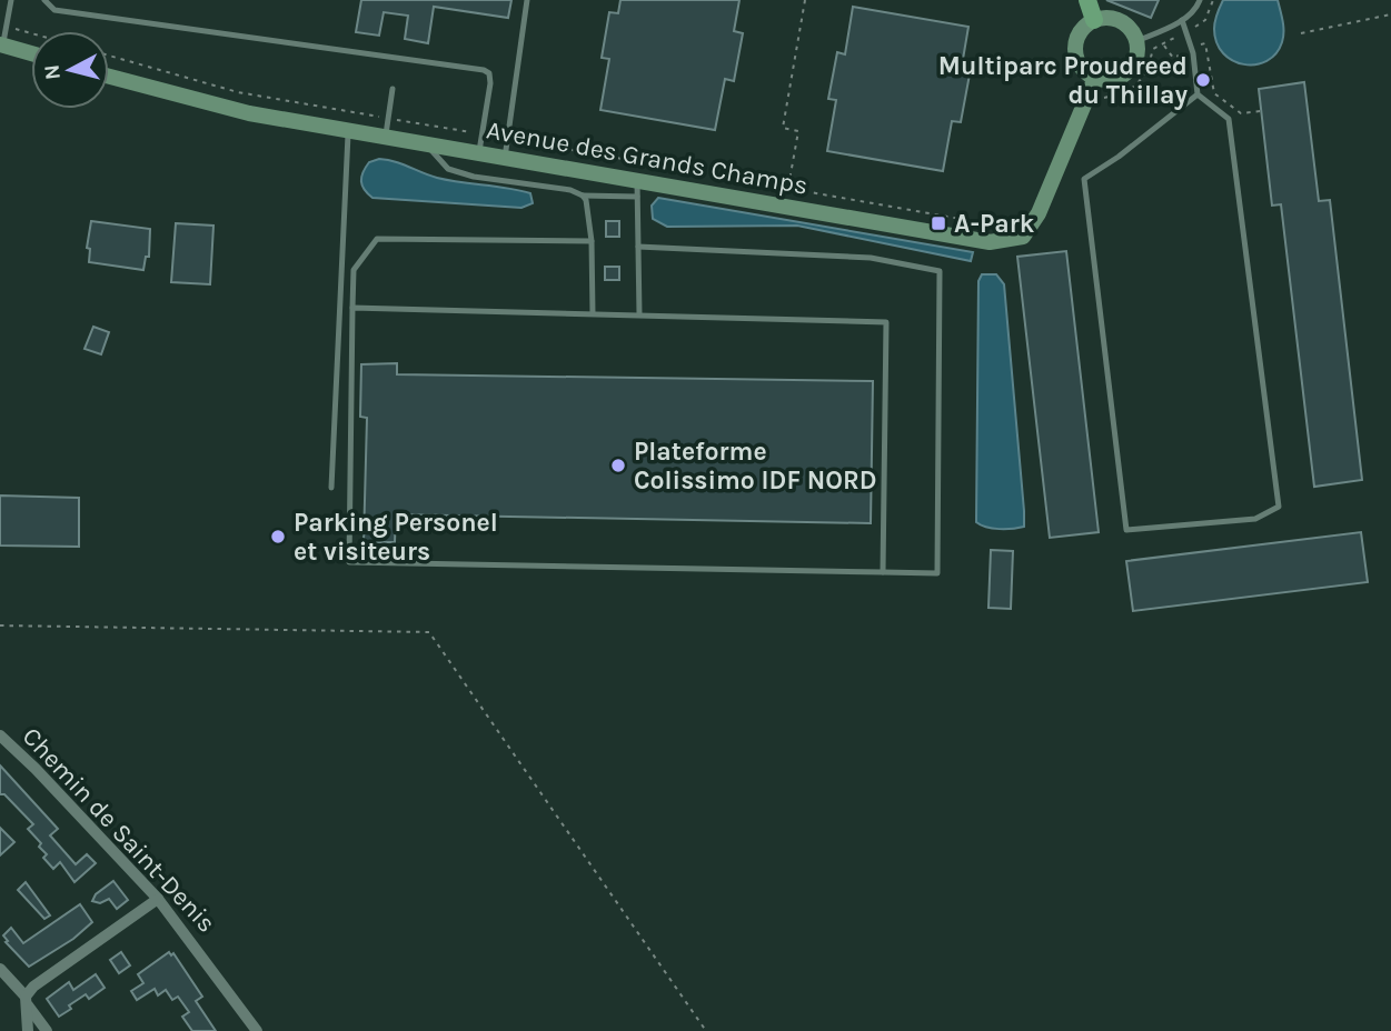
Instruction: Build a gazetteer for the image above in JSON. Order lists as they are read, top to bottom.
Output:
{
  "streets": {
    "main road": ["Avenue des Grands Champs"],
    "street": ["Chemin de Saint-Denis"]
  },
  "places": {
    "other": ["Multiparc Proudreed du Thillay", "Plateforme Colissimo IDF NORD", "Parking Personel et visiteurs"],
    "transit": ["A-Park"]
  },
  "north": "left"
}
